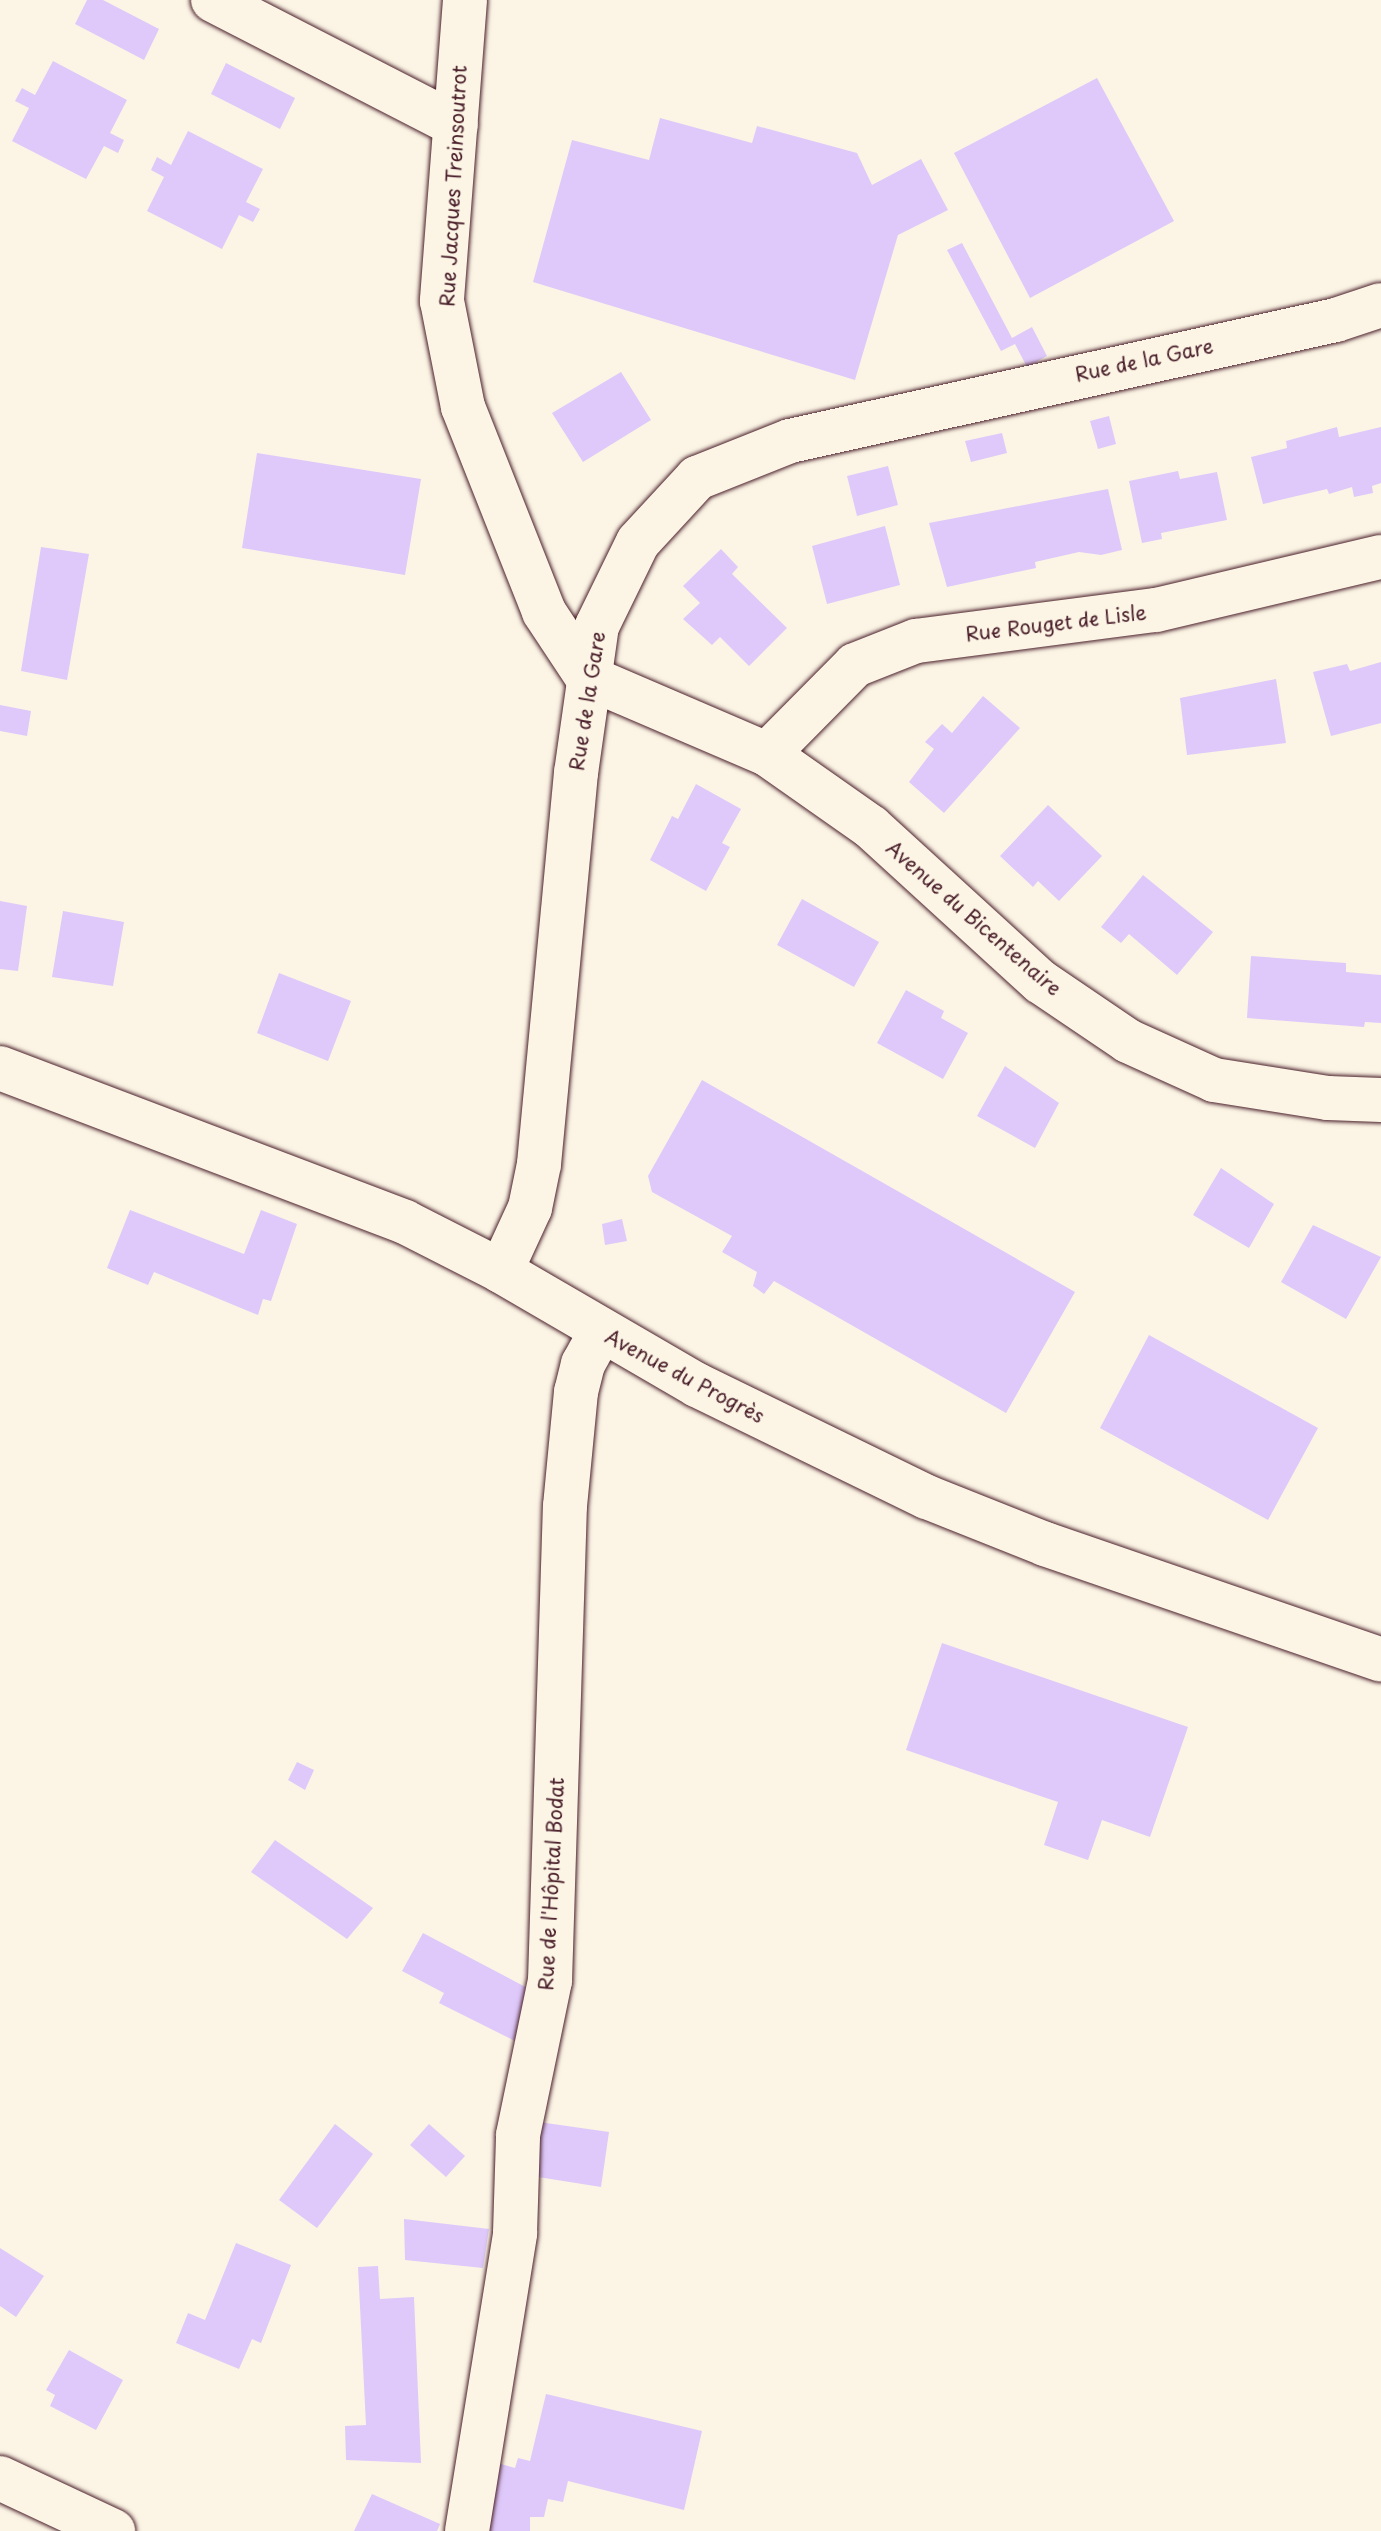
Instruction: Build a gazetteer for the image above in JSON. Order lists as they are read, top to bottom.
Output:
{
  "streets": {
    "street": [
      "Rue Jacques Treinsoutrot",
      "Rue de la Gare",
      "Rue Rouget de Lisle",
      "Avenue du Bicentenaire",
      "Avenue du Progrès",
      "Rue de l'Hôpital Bodat"
    ]
  },
  "crossings": [
    ["Rue Jacques Treinsoutrot", "Rue de la Gare"],
    ["Rue Jacques Treinsoutrot", "Avenue du Bicentenaire"],
    ["Rue de la Gare", "Avenue du Bicentenaire"],
    ["Rue de la Gare", "Avenue du Progrès"],
    ["Rue Rouget de Lisle", "Avenue du Bicentenaire"],
    ["Avenue du Progrès", "Rue de l'Hôpital Bodat"]
  ]
}
